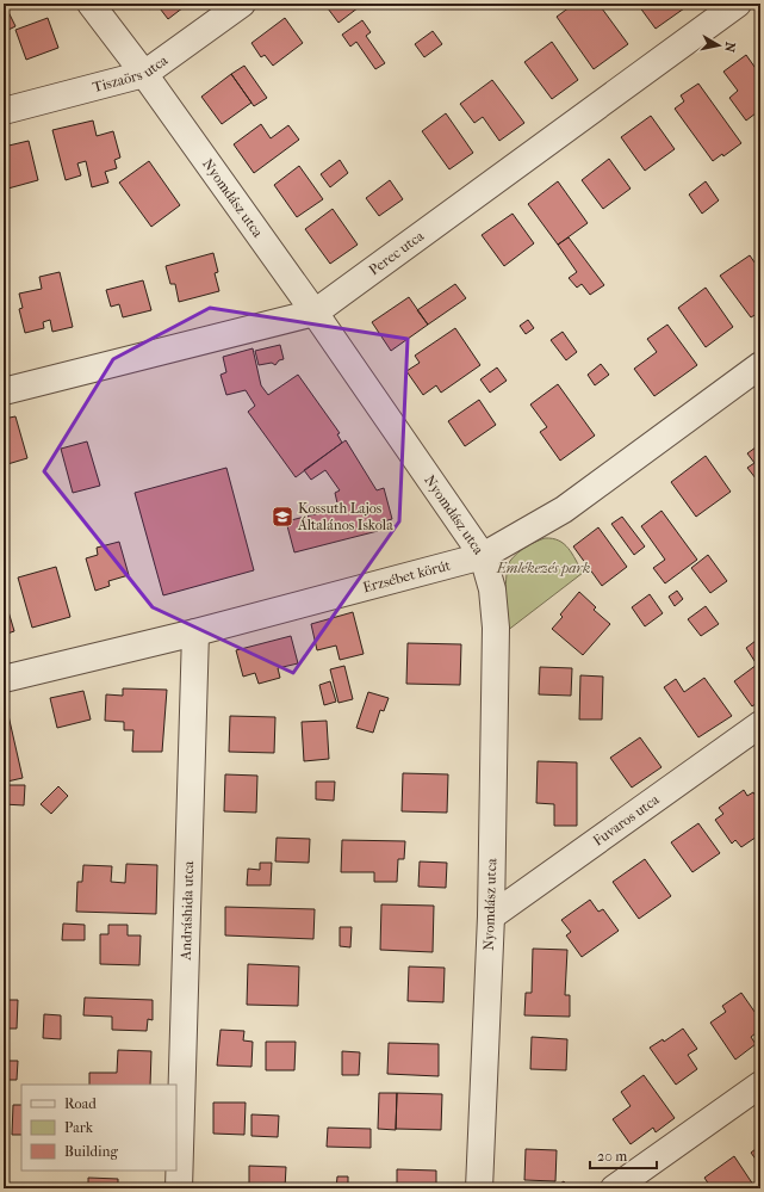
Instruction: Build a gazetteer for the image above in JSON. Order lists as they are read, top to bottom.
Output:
{
  "streets": {
    "street": [
      "Tiszaörs utca",
      "Nyomdász utca",
      "Perec utca",
      "Erzsébet körút",
      "Fuvaros utca",
      "Andráshida utca"
    ]
  },
  "crossings": [
    ["Tiszaörs utca", "Nyomdász utca"],
    ["Nyomdász utca", "Perec utca"],
    ["Nyomdász utca", "Erzsébet körút"],
    ["Nyomdász utca", "Fuvaros utca"],
    ["Erzsébet körút", "Andráshida utca"]
  ],
  "parks": ["Emlékezés park"],
  "places": {
    "school or university": ["Kossuth Lajos Általános Iskola"]
  },
  "legend": ["Road", "Park", "Building"],
  "scale_bar": "20 m",
  "north": "right"
}
